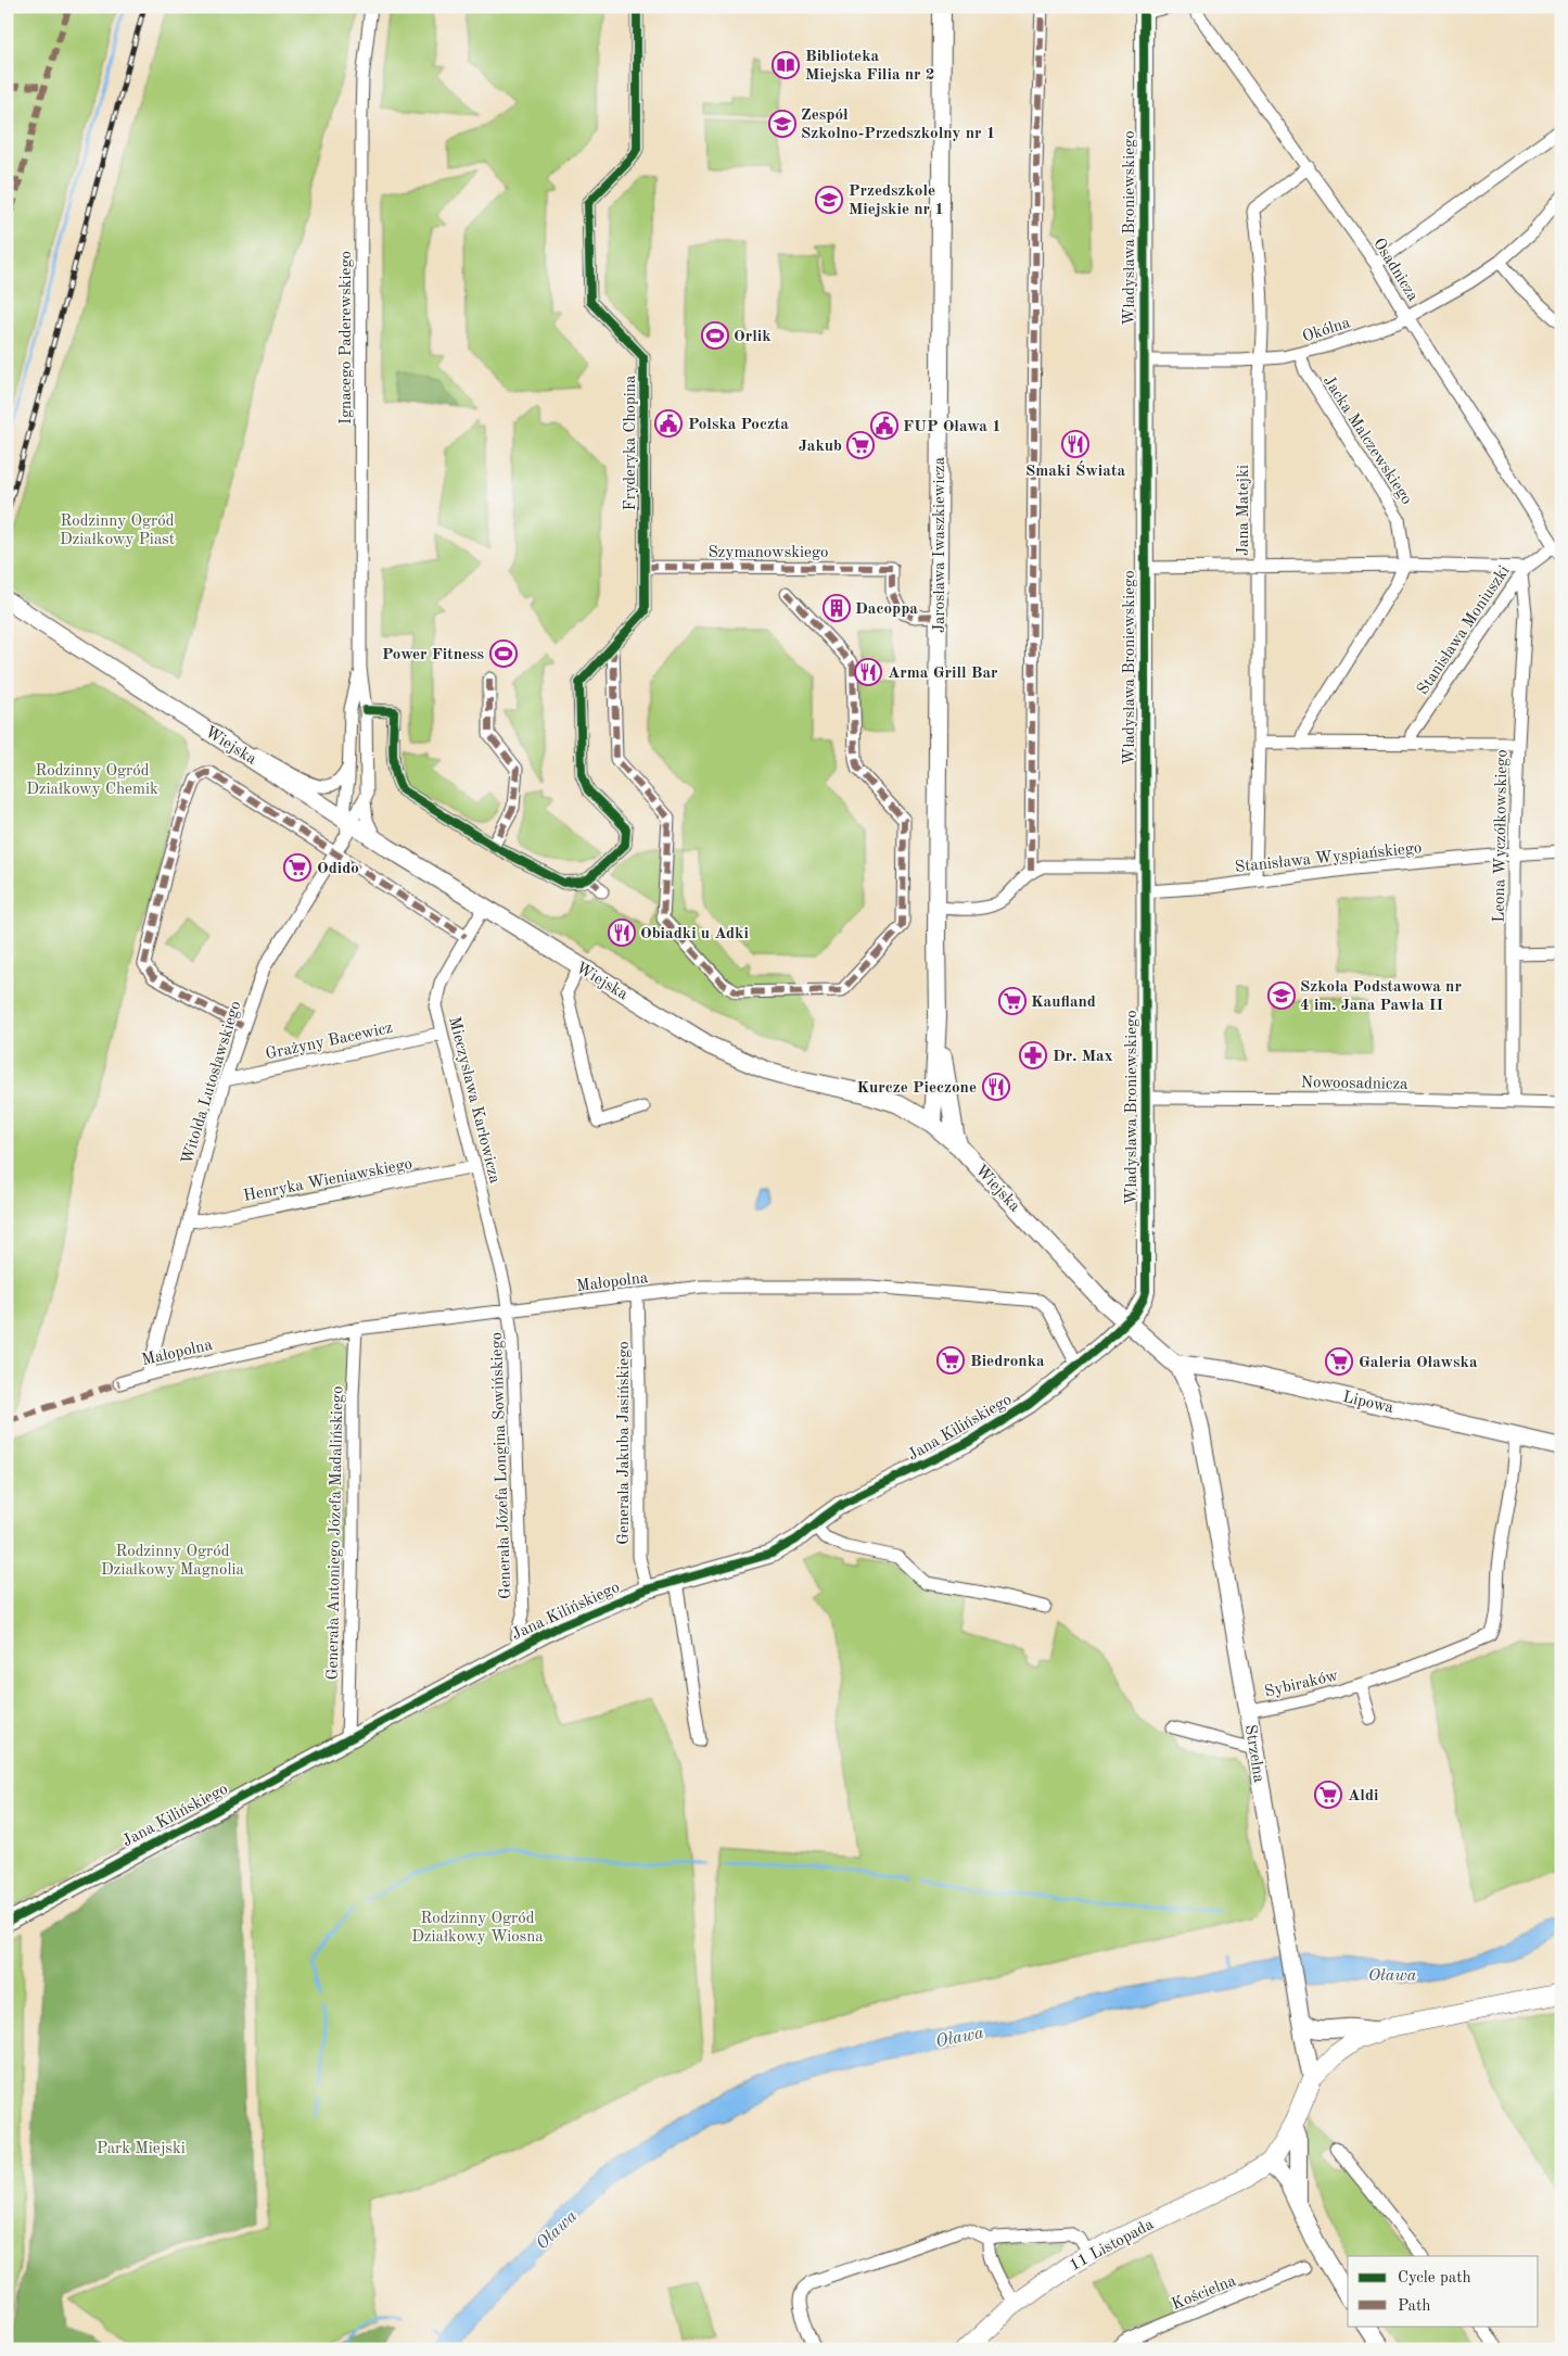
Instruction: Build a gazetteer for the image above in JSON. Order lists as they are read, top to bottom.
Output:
{
  "streets": {
    "main road": ["11 Listopada"],
    "street": [
      "Władysława Broniewskiego",
      "Osadnicza",
      "Okólna",
      "Ignacego Paderewskiego",
      "Jacka Malczewskiego",
      "Fryderyka Chopina",
      "Jana Matejki",
      "Jarosława Iwaszkiewicza",
      "Szymanowskiego",
      "Stanisława Moniuszki",
      "Wiejska",
      "Leona Wyczółkowskiego",
      "Stanisława Wyspiańskiego",
      "Grażyny Bacewicz",
      "Witolda Lutosławskiego",
      "Nowoosadnicza",
      "Mieczysława Karłowicza",
      "Henryka Wieniawskiego",
      "Małopolna",
      "Lipowa",
      "Jana Kilińskiego",
      "Generała Jakuba Jasińskiego",
      "Generała Józefa Longina Sowińskiego",
      "Generała Antoniego Józefa Madalińskiego",
      "Sybiraków",
      "Strzelna",
      "Kościelna"
    ]
  },
  "crossings": [
    ["Władysława Broniewskiego", "Okólna"],
    ["Władysława Broniewskiego", "Wiejska"],
    ["Władysława Broniewskiego", "Stanisława Wyspiańskiego"],
    ["Władysława Broniewskiego", "Nowoosadnicza"],
    ["Władysława Broniewskiego", "Jana Kilińskiego"],
    ["Osadnicza", "Okólna"],
    ["Osadnicza", "Jana Matejki"],
    ["Osadnicza", "Stanisława Moniuszki"],
    ["Okólna", "Jacka Malczewskiego"],
    ["Okólna", "Jana Matejki"],
    ["Fryderyka Chopina", "Szymanowskiego"],
    ["Jana Matejki", "Stanisława Wyspiańskiego"],
    ["Jarosława Iwaszkiewicza", "Szymanowskiego"],
    ["Jarosława Iwaszkiewicza", "Wiejska"],
    ["Stanisława Moniuszki", "Leona Wyczółkowskiego"],
    ["Wiejska", "Witolda Lutosławskiego"],
    ["Wiejska", "Mieczysława Karłowicza"],
    ["Wiejska", "Lipowa"],
    ["Wiejska", "Jana Kilińskiego"],
    ["Wiejska", "Strzelna"],
    ["Leona Wyczółkowskiego", "Stanisława Wyspiańskiego"],
    ["Leona Wyczółkowskiego", "Nowoosadnicza"],
    ["Grażyny Bacewicz", "Witolda Lutosławskiego"],
    ["Grażyny Bacewicz", "Mieczysława Karłowicza"],
    ["Witolda Lutosławskiego", "Henryka Wieniawskiego"],
    ["Witolda Lutosławskiego", "Małopolna"],
    ["Mieczysława Karłowicza", "Henryka Wieniawskiego"],
    ["Mieczysława Karłowicza", "Małopolna"],
    ["Mieczysława Karłowicza", "Generała Józefa Longina Sowińskiego"],
    ["Małopolna", "Jana Kilińskiego"],
    ["Małopolna", "Generała Jakuba Jasińskiego"],
    ["Małopolna", "Generała Józefa Longina Sowińskiego"],
    ["Małopolna", "Generała Antoniego Józefa Madalińskiego"],
    ["Lipowa", "Strzelna"],
    ["Jana Kilińskiego", "Generała Jakuba Jasińskiego"],
    ["Jana Kilińskiego", "Generała Józefa Longina Sowińskiego"],
    ["Jana Kilińskiego", "Generała Antoniego Józefa Madalińskiego"],
    ["Sybiraków", "Strzelna"]
  ],
  "water": ["Oława"],
  "parks": [
    "Rodzinny Ogród Działkowy Piast",
    "Rodzinny Ogród Działkowy Chemik",
    "Rodzinny Ogród Działkowy Magnolia",
    "Rodzinny Ogród Działkowy Wiosna",
    "Park Miejski"
  ],
  "places": {
    "library": ["Biblioteka Miejska Filia nr 2"],
    "school or university": ["Zespół Szkolno-Przedszkolny nr 1", "Przedszkole Miejskie nr 1", "Szkoła Podstawowa nr 4 im. Jana Pawła II"],
    "sports": ["Orlik", "Power Fitness"],
    "public building": ["Polska Poczta", "FUP Oława 1"],
    "restaurant": [
      "Smaki Świata",
      "Arma Grill Bar",
      "Obiadki u Adki",
      "Kurcze Pieczone"
    ],
    "supermarket": [
      "Jakub",
      "Odido",
      "Kaufland",
      "Biedronka",
      "Galeria Oławska",
      "Aldi"
    ],
    "building": ["Dacoppa"],
    "pharmacy": ["Dr. Max"]
  },
  "legend": ["Cycle path", "Path"]
}
